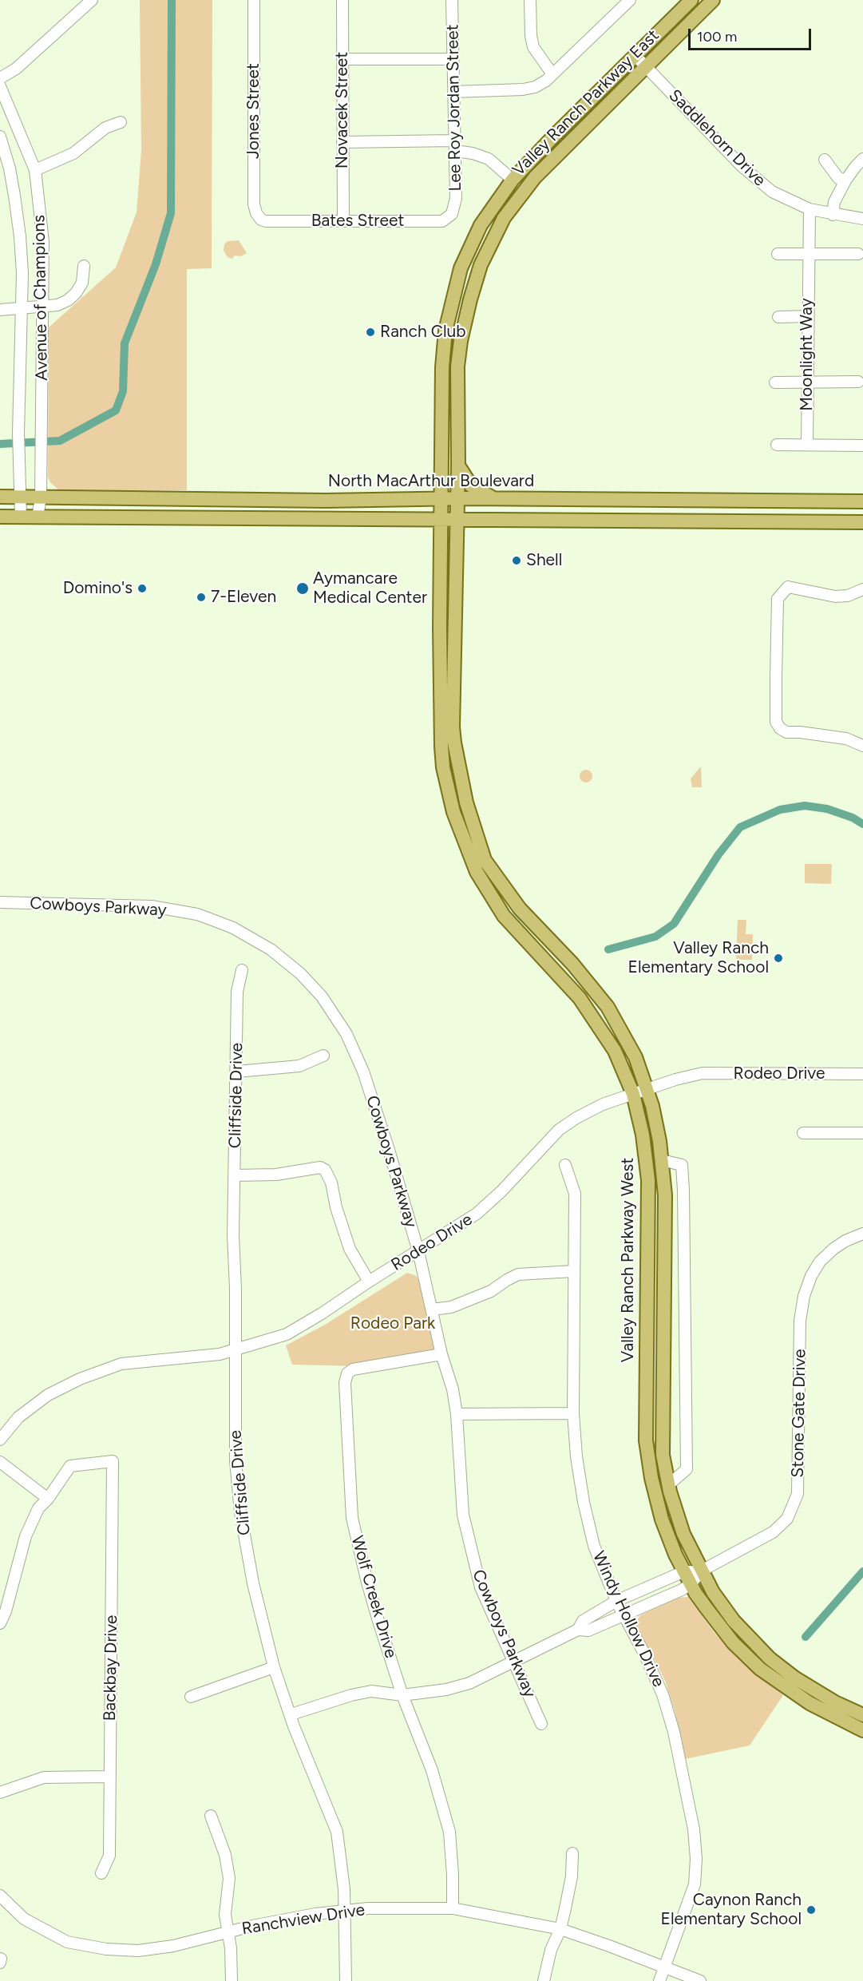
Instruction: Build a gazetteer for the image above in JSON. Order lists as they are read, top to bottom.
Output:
{
  "streets": {
    "main road": ["Valley Ranch Parkway East", "North MacArthur Boulevard", "Valley Ranch Parkway West"],
    "street": [
      "Lee Roy Jordan Street",
      "Novacek Street",
      "Jones Street",
      "Saddlehorn Drive",
      "Bates Street",
      "Avenue of Champions",
      "Moonlight Way",
      "Cowboys Parkway",
      "Rodeo Drive",
      "Cliffside Drive",
      "Stone Gate Drive",
      "Wolf Creek Drive",
      "Windy Hollow Drive",
      "Backbay Drive",
      "Ranchview Drive"
    ]
  },
  "crossings": [
    ["Valley Ranch Parkway East", "Saddlehorn Drive"],
    ["Valley Ranch Parkway East", "North MacArthur Boulevard"],
    ["Valley Ranch Parkway East", "Valley Ranch Parkway West"],
    ["Lee Roy Jordan Street", "Bates Street"],
    ["Novacek Street", "Bates Street"],
    ["Jones Street", "Bates Street"],
    ["Saddlehorn Drive", "Moonlight Way"],
    ["Avenue of Champions", "North MacArthur Boulevard"],
    ["North MacArthur Boulevard", "Valley Ranch Parkway West"],
    ["Cowboys Parkway", "Rodeo Drive"],
    ["Cowboys Parkway", "Stone Gate Drive"],
    ["Cowboys Parkway", "Wolf Creek Drive"],
    ["Rodeo Drive", "Cliffside Drive"],
    ["Rodeo Drive", "Valley Ranch Parkway West"],
    ["Cliffside Drive", "Stone Gate Drive"],
    ["Cliffside Drive", "Ranchview Drive"],
    ["Valley Ranch Parkway West", "Stone Gate Drive"],
    ["Stone Gate Drive", "Wolf Creek Drive"],
    ["Stone Gate Drive", "Windy Hollow Drive"],
    ["Wolf Creek Drive", "Ranchview Drive"],
    ["Windy Hollow Drive", "Ranchview Drive"]
  ],
  "parks": ["Rodeo Park"],
  "places": [
    "Ranch Club",
    "Shell",
    "Domino's",
    "Aymancare Medical Center",
    "7-Eleven",
    "Valley Ranch Elementary School",
    "Caynon Ranch Elementary School"
  ],
  "scale_bar": "100 m"
}
